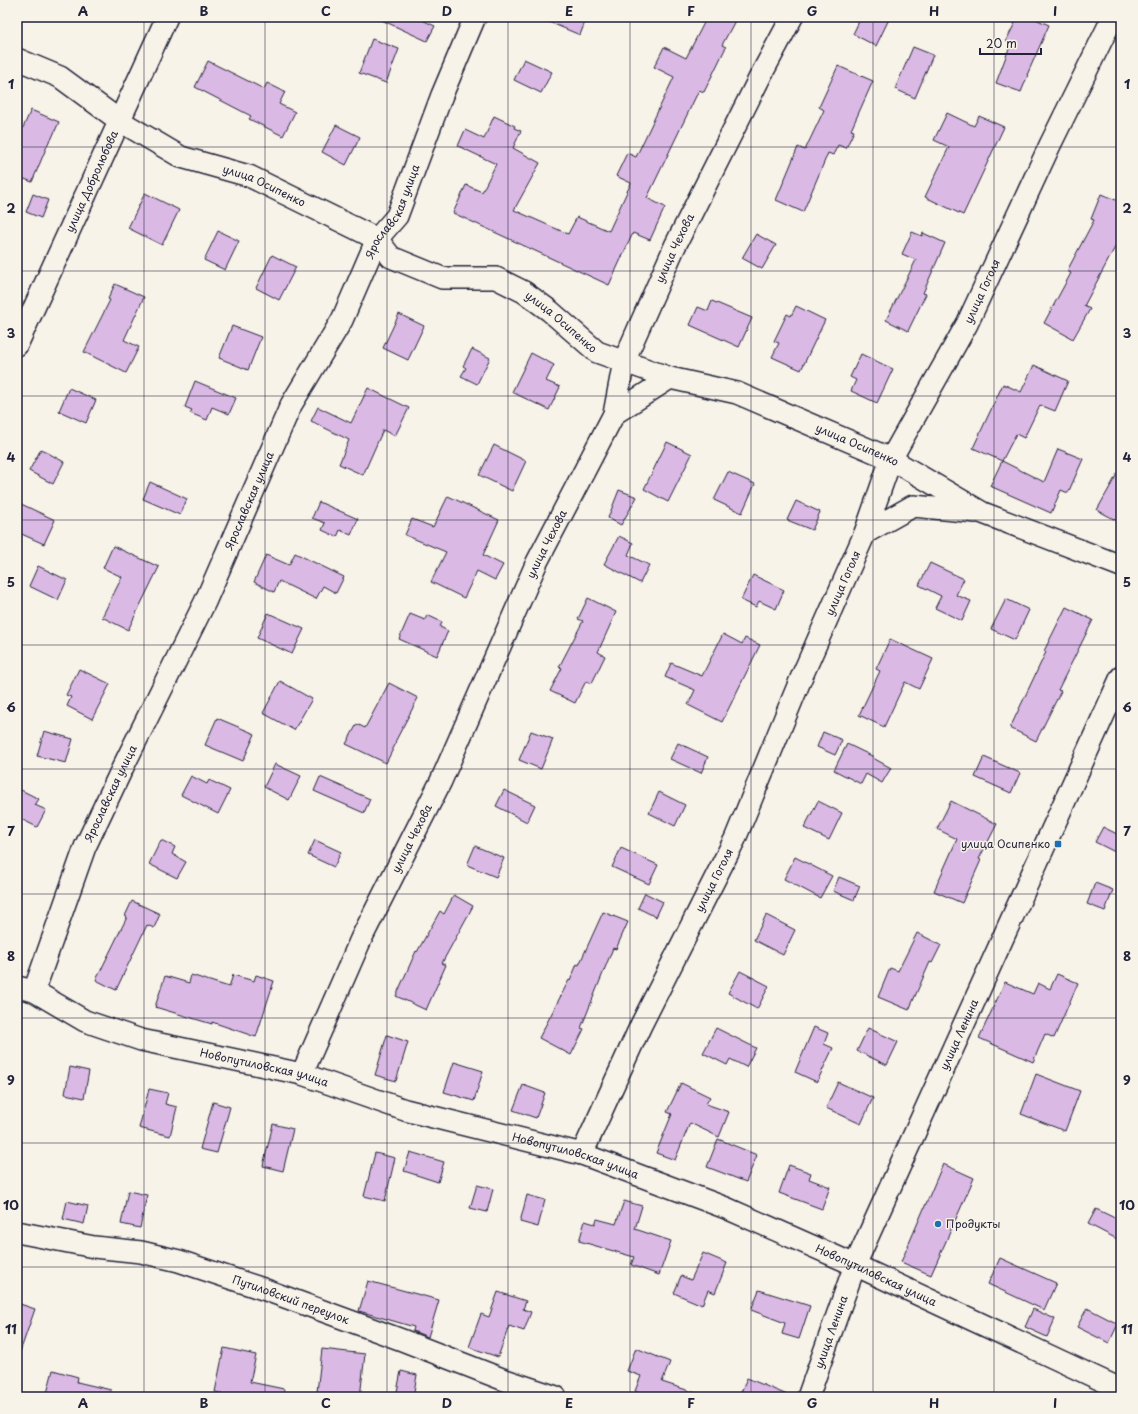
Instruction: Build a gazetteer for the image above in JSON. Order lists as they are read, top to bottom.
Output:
{
  "streets": {
    "street": [
      "улица Добролюбова",
      "улица Осипенко",
      "Ярославская улица",
      "улица Чехова",
      "улица Гоголя",
      "улица Ленина",
      "Новопутиловская улица",
      "Путиловский переулок"
    ]
  },
  "crossings": [
    ["улица Добролюбова", "улица Осипенко"],
    ["улица Осипенко", "Ярославская улица"],
    ["улица Осипенко", "улица Чехова"],
    ["улица Осипенко", "улица Гоголя"],
    ["Ярославская улица", "Новопутиловская улица"],
    ["улица Чехова", "Новопутиловская улица"],
    ["улица Гоголя", "Новопутиловская улица"],
    ["улица Ленина", "Новопутиловская улица"]
  ],
  "places": {
    "transit": ["улица Осипенко"],
    "other": ["Продукты"]
  },
  "scale_bar": "20 m",
  "grid": {
    "columns": [
      "A",
      "B",
      "C",
      "D",
      "E",
      "F",
      "G",
      "H",
      "I"
    ],
    "rows": [
      "1",
      "2",
      "3",
      "4",
      "5",
      "6",
      "7",
      "8",
      "9",
      "10",
      "11"
    ]
  }
}
